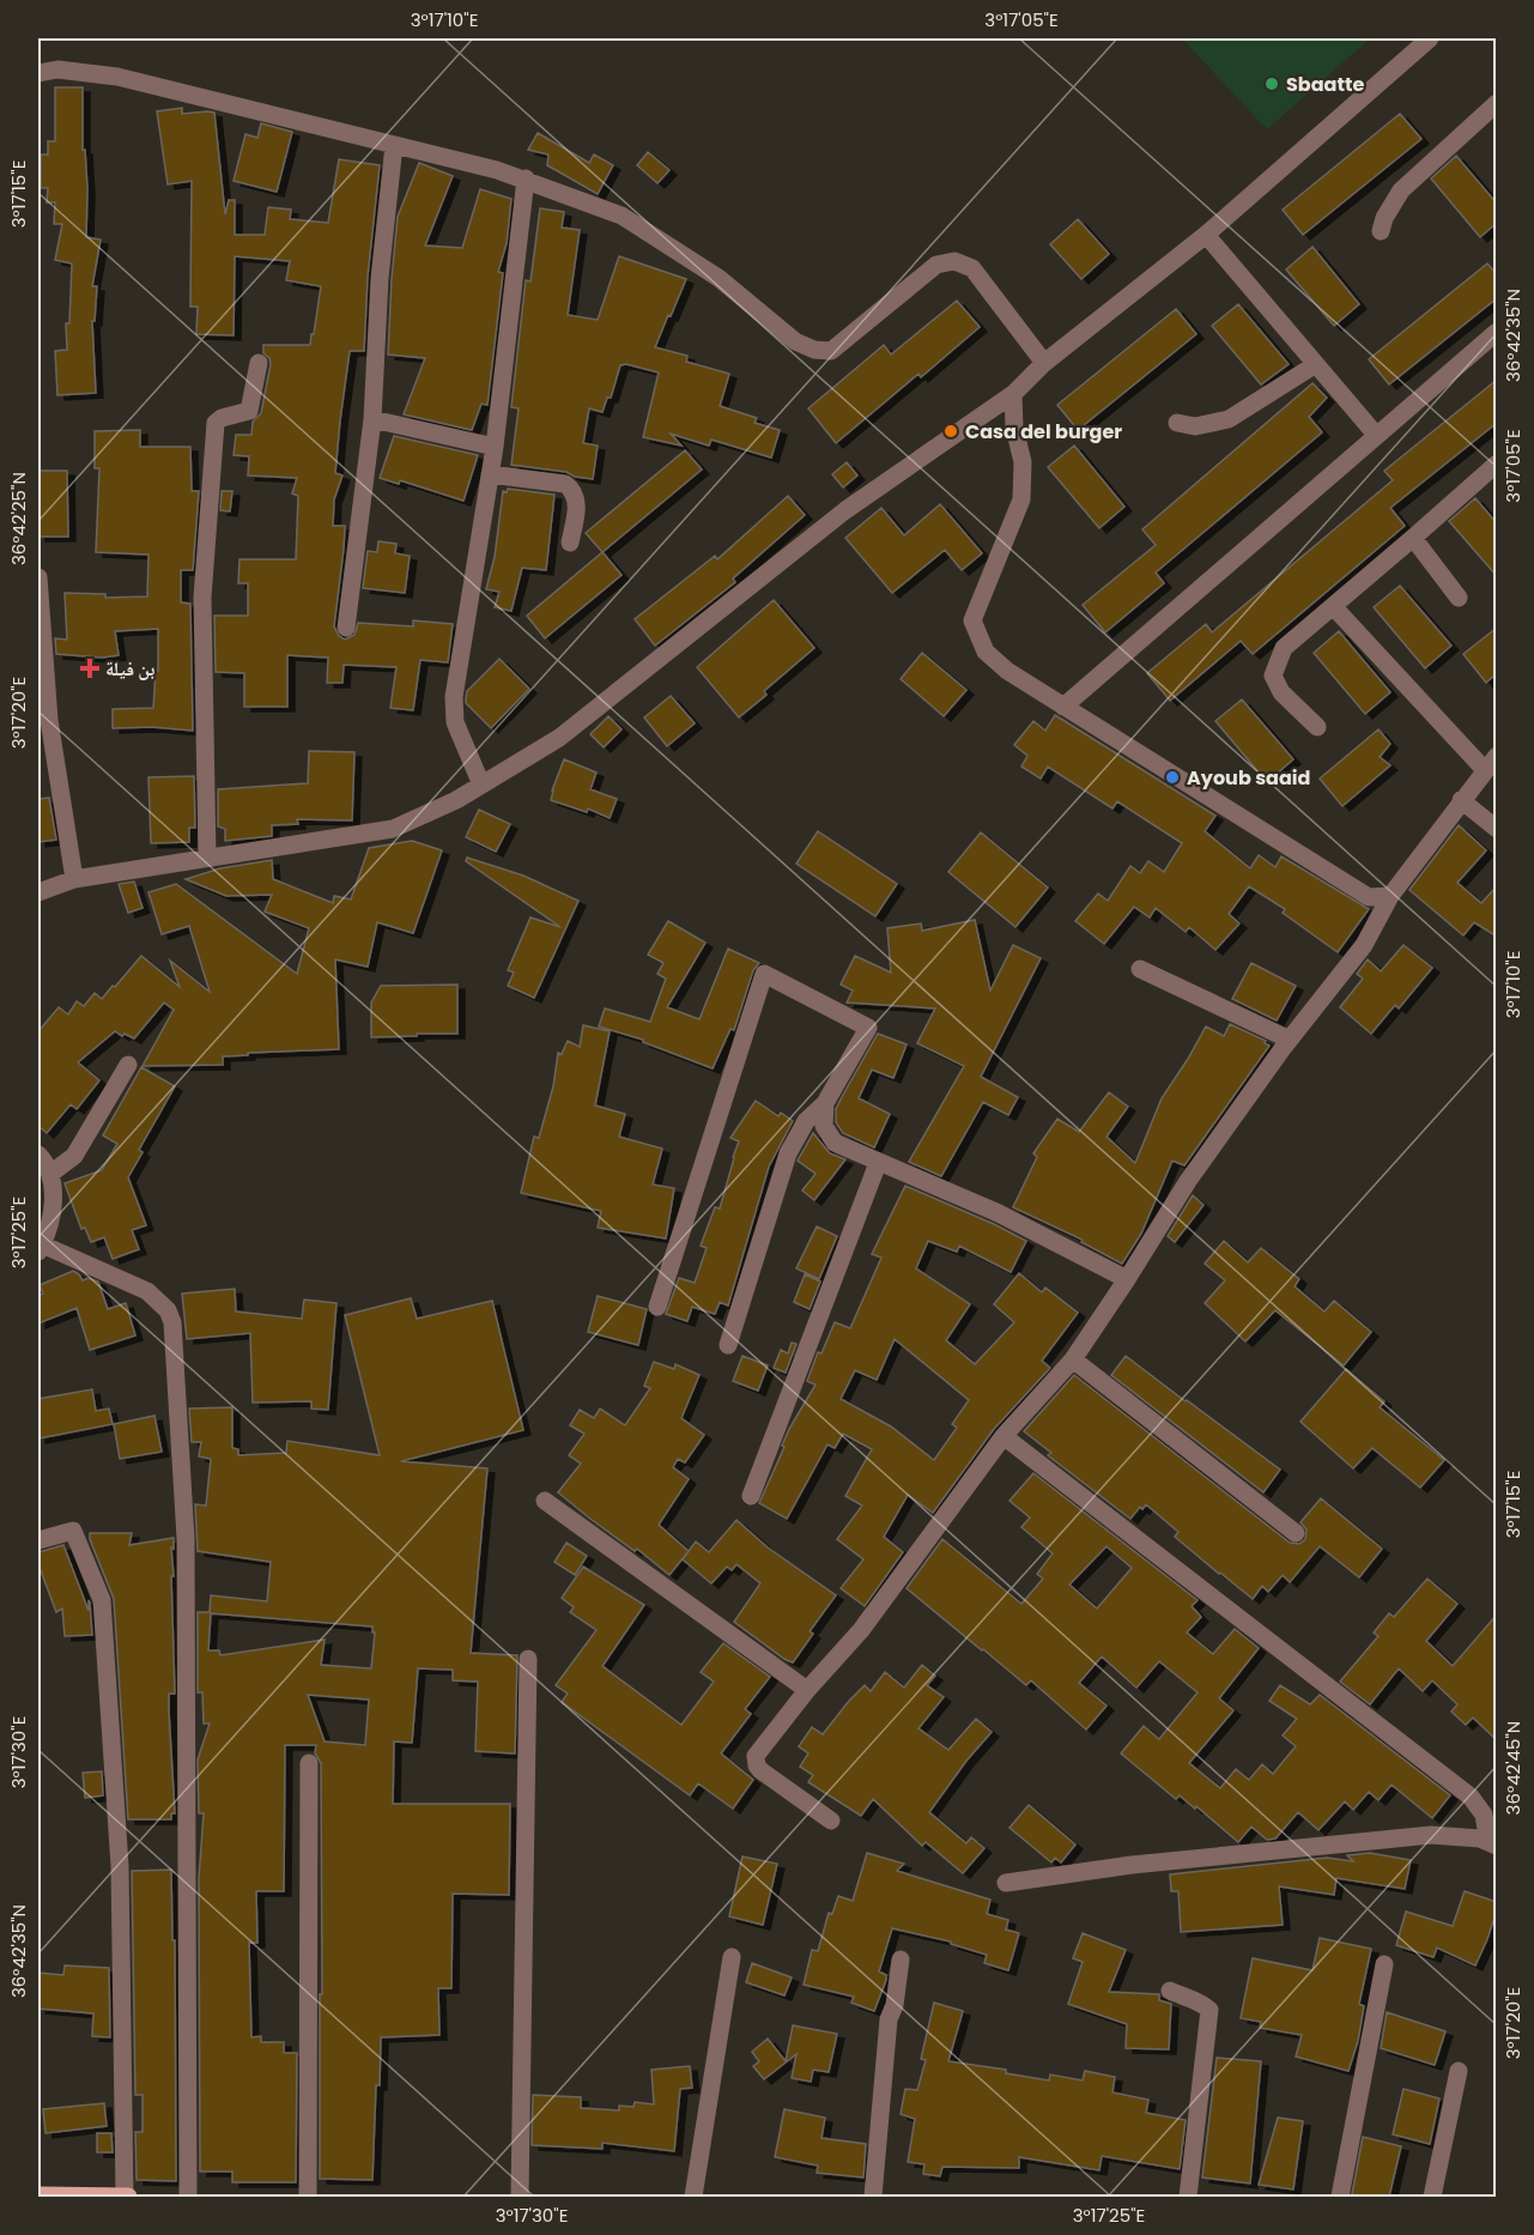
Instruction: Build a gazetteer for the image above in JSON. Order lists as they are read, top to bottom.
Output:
{
  "places": {
    "other": ["Sbaatte", "Casa del burger", "Ayoub saaid"],
    "health": ["بن فيلة"]
  },
  "coordinates": [
    "3°17'10\"E",
    "3°17'05\"E",
    "3°17'15\"E",
    "36°42'35\"N",
    "36°42'25\"N",
    "3°17'20\"E",
    "3°17'25\"E",
    "3°17'30\"E",
    "36°42'45\"N"
  ]
}
